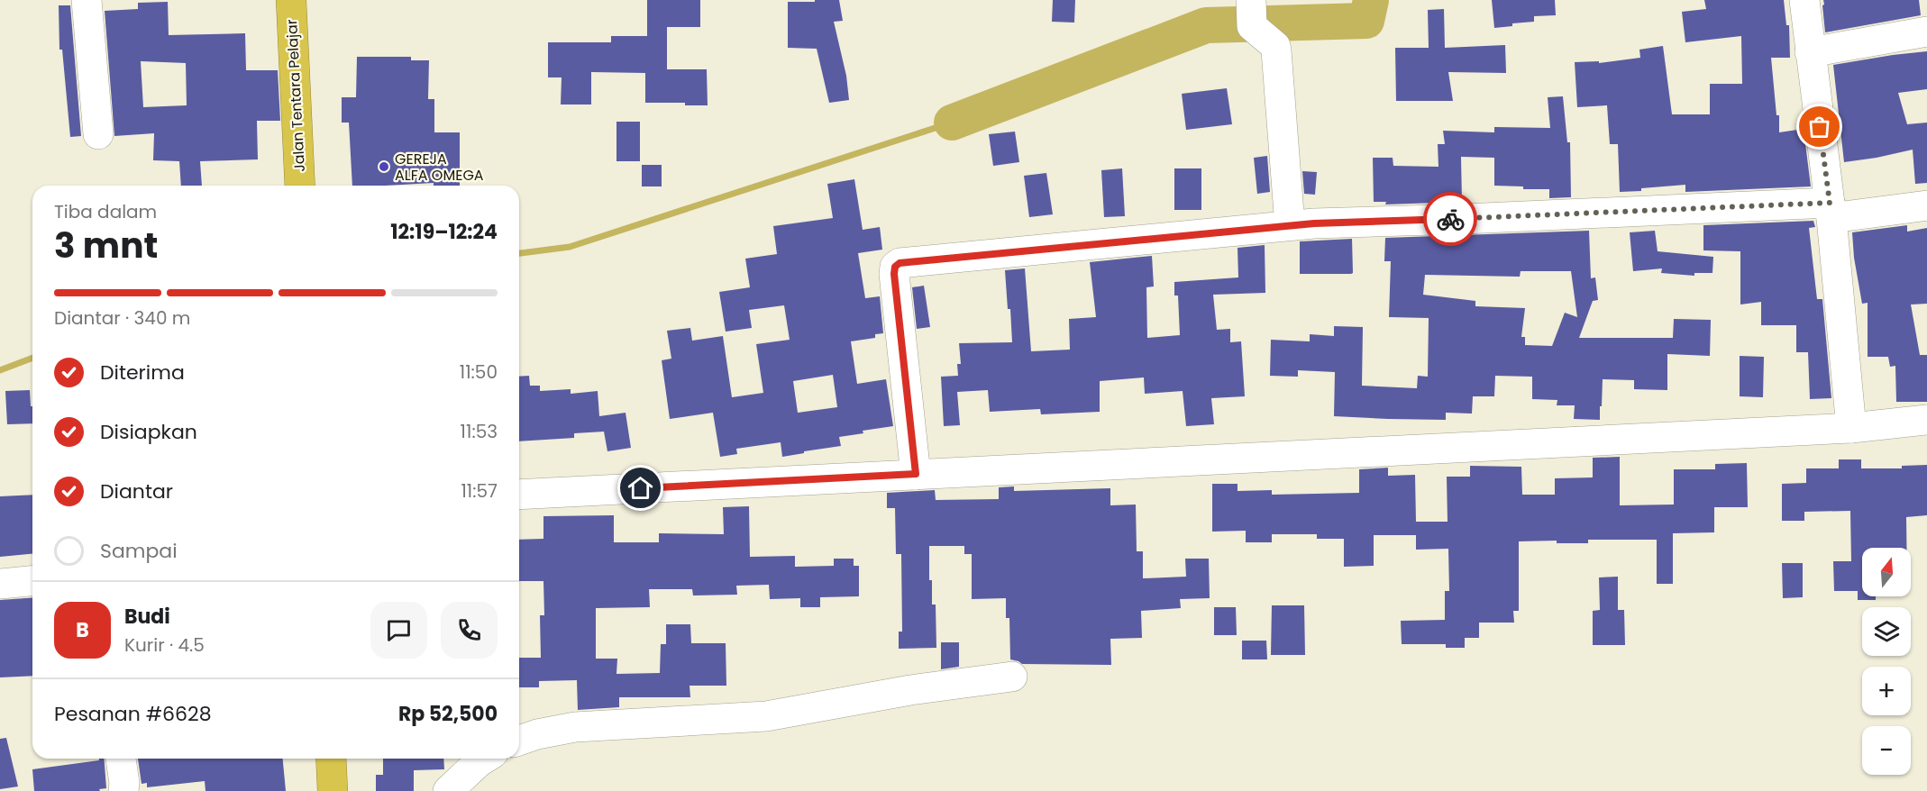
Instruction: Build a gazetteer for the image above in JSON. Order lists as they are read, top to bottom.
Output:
{
  "streets": {
    "highway": ["Jalan Tentara Pelajar"]
  },
  "places": ["GEREJA ALFA OMEGA"],
  "north": "top",
  "page": {
    "heading": ["3 mnt", "Tiba dalam", "12:19–12:24"],
    "panel": [
      "Budi",
      "Kurir · 4.5",
      "Pesanan #6628",
      "Rp 52,500"
    ],
    "bar": "Diantar · 340 m",
    "list": [
      ["Diterima", "11:50"],
      ["Disiapkan", "11:53"],
      ["Diantar", "11:57"],
      "Sampai"
    ],
    "map_buttons": ["+", "−"],
    "round": "B"
  }
}
